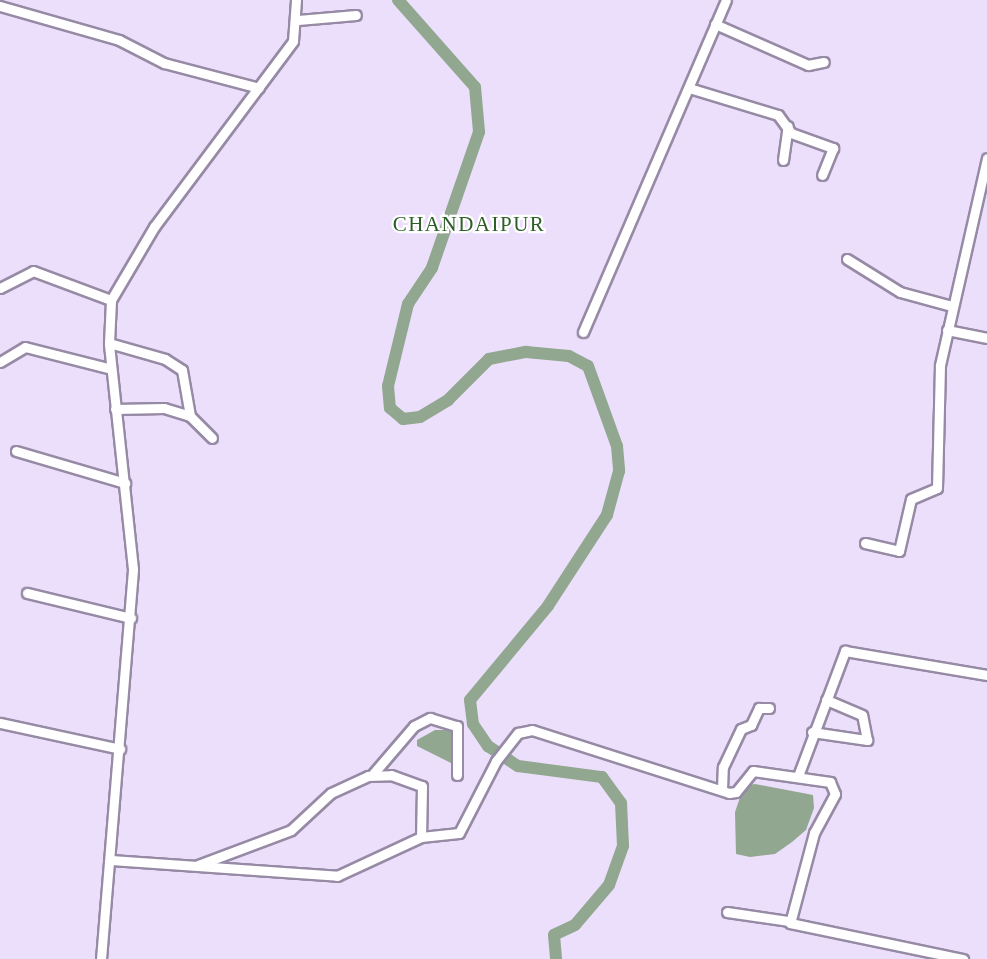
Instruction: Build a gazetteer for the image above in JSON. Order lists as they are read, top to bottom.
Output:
{
  "districts": ["CHANDAIPUR"]
}
